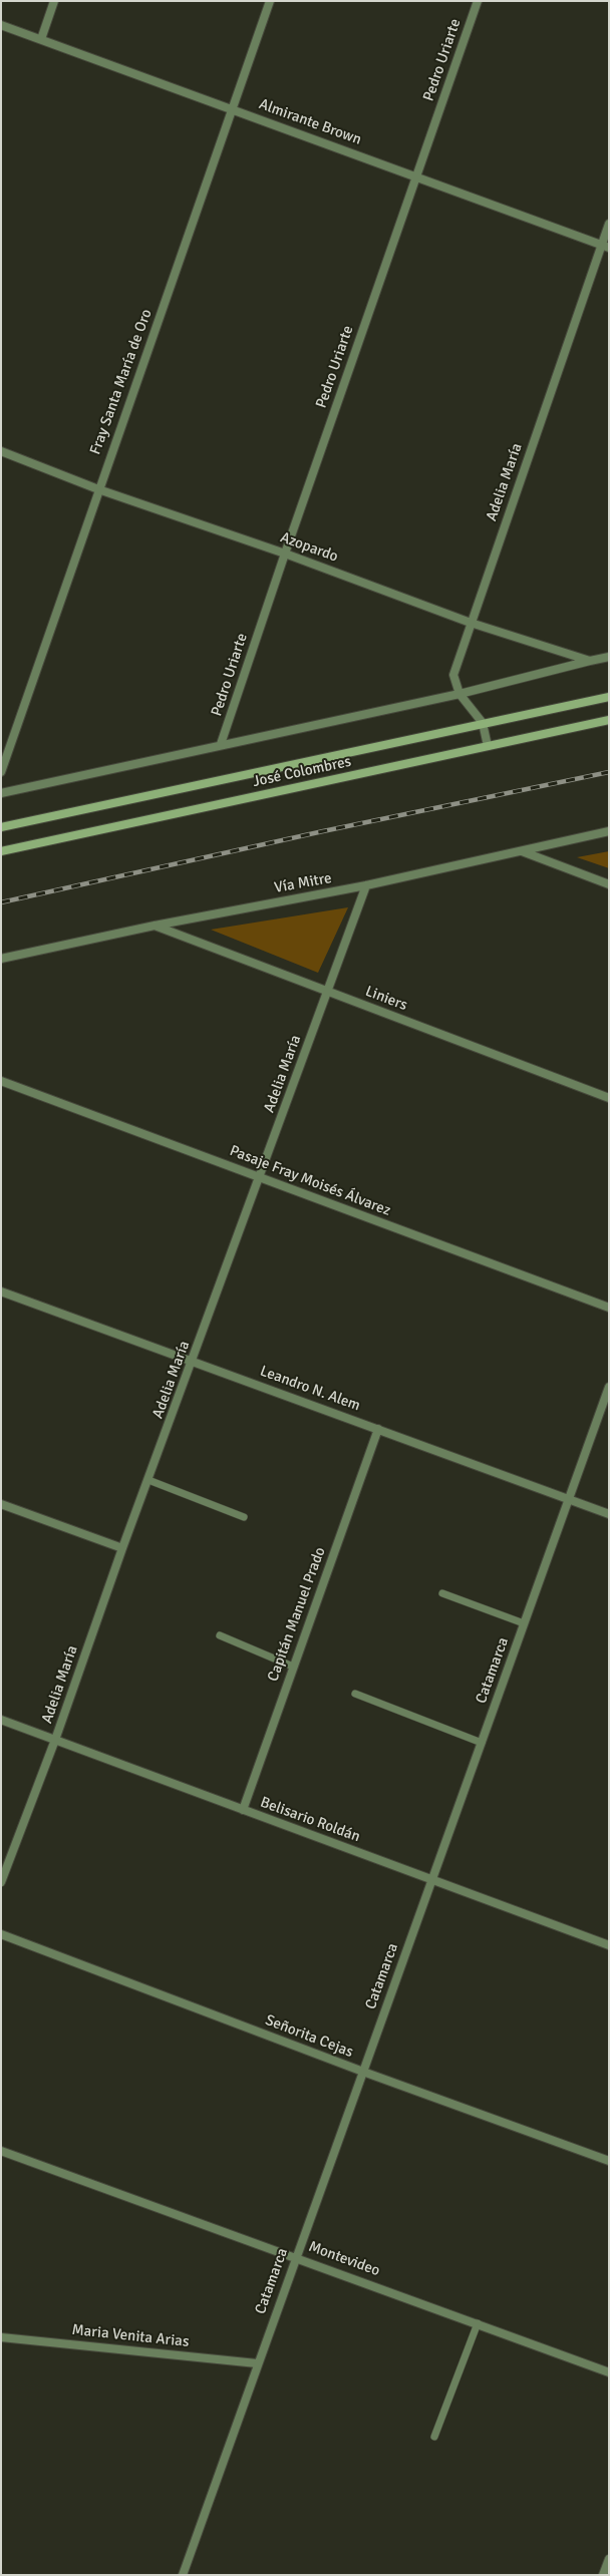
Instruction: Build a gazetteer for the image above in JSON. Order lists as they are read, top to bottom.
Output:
{
  "streets": {
    "main road": ["José Colombres"],
    "street": [
      "Pedro Uriarte",
      "Almirante Brown",
      "Fray Santa María de Oro",
      "Adelia María",
      "Azopardo",
      "Vía Mitre",
      "Liniers",
      "Pasaje Fray Moisés Álvarez",
      "Leandro N. Alem",
      "Capitán Manuel Prado",
      "Catamarca",
      "Belisario Roldán",
      "Señorita Cejas",
      "Montevideo",
      "Maria Venita Arias"
    ]
  },
  "crossings": [
    ["Pedro Uriarte", "Almirante Brown"],
    ["Pedro Uriarte", "Azopardo"],
    ["Almirante Brown", "Fray Santa María de Oro"],
    ["Almirante Brown", "Adelia María"],
    ["Fray Santa María de Oro", "Azopardo"],
    ["Adelia María", "Azopardo"],
    ["Adelia María", "José Colombres"],
    ["Adelia María", "Vía Mitre"],
    ["Adelia María", "Liniers"],
    ["Adelia María", "Pasaje Fray Moisés Álvarez"],
    ["Adelia María", "Leandro N. Alem"],
    ["Adelia María", "Belisario Roldán"],
    ["Vía Mitre", "Liniers"],
    ["Leandro N. Alem", "Capitán Manuel Prado"],
    ["Leandro N. Alem", "Catamarca"],
    ["Capitán Manuel Prado", "Belisario Roldán"],
    ["Catamarca", "Belisario Roldán"],
    ["Catamarca", "Señorita Cejas"],
    ["Catamarca", "Montevideo"],
    ["Catamarca", "Maria Venita Arias"]
  ]
}
